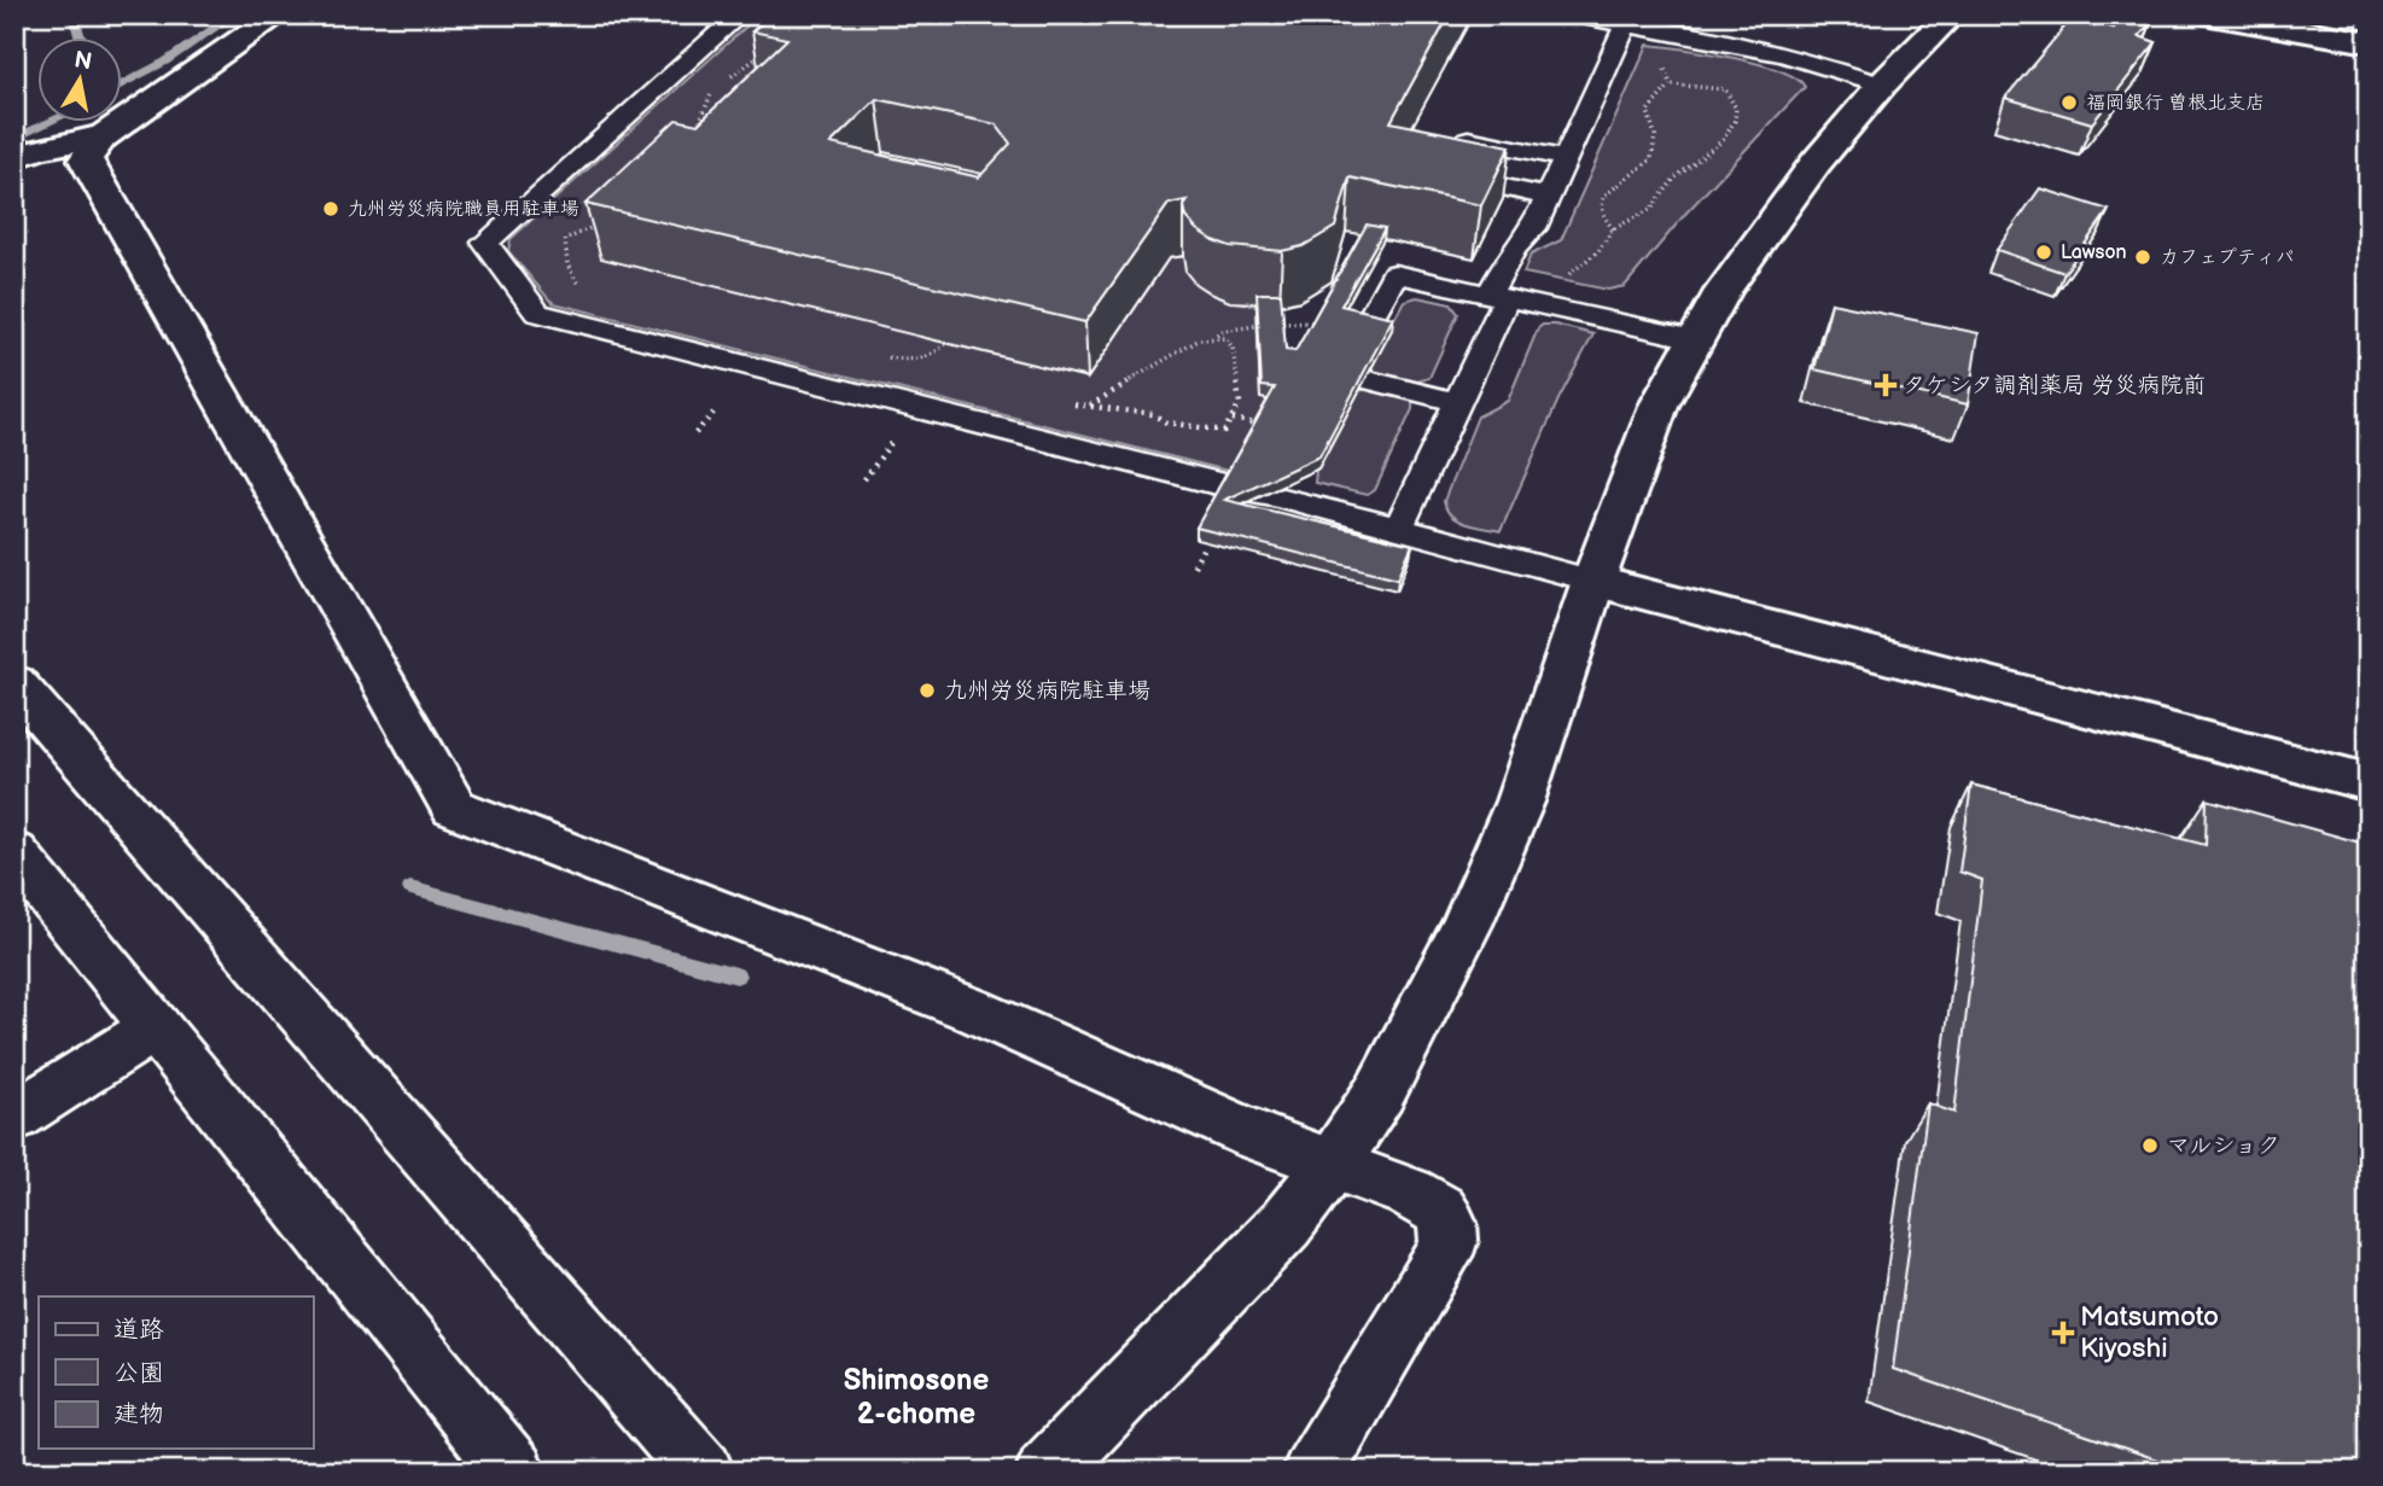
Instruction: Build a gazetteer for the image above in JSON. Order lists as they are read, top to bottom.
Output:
{
  "districts": ["Shimosone 2-chome"],
  "places": {
    "other": [
      "福岡銀行 曽根北支店",
      "九州労災病院職員用駐車場",
      "Lawson",
      "カフェプティパ",
      "九州労災病院駐車場",
      "マルショク"
    ],
    "health": ["タケシタ調剤薬局 労災病院前", "Matsumoto Kiyoshi"]
  },
  "legend": ["道路", "公園", "建物"],
  "north": "top"
}
